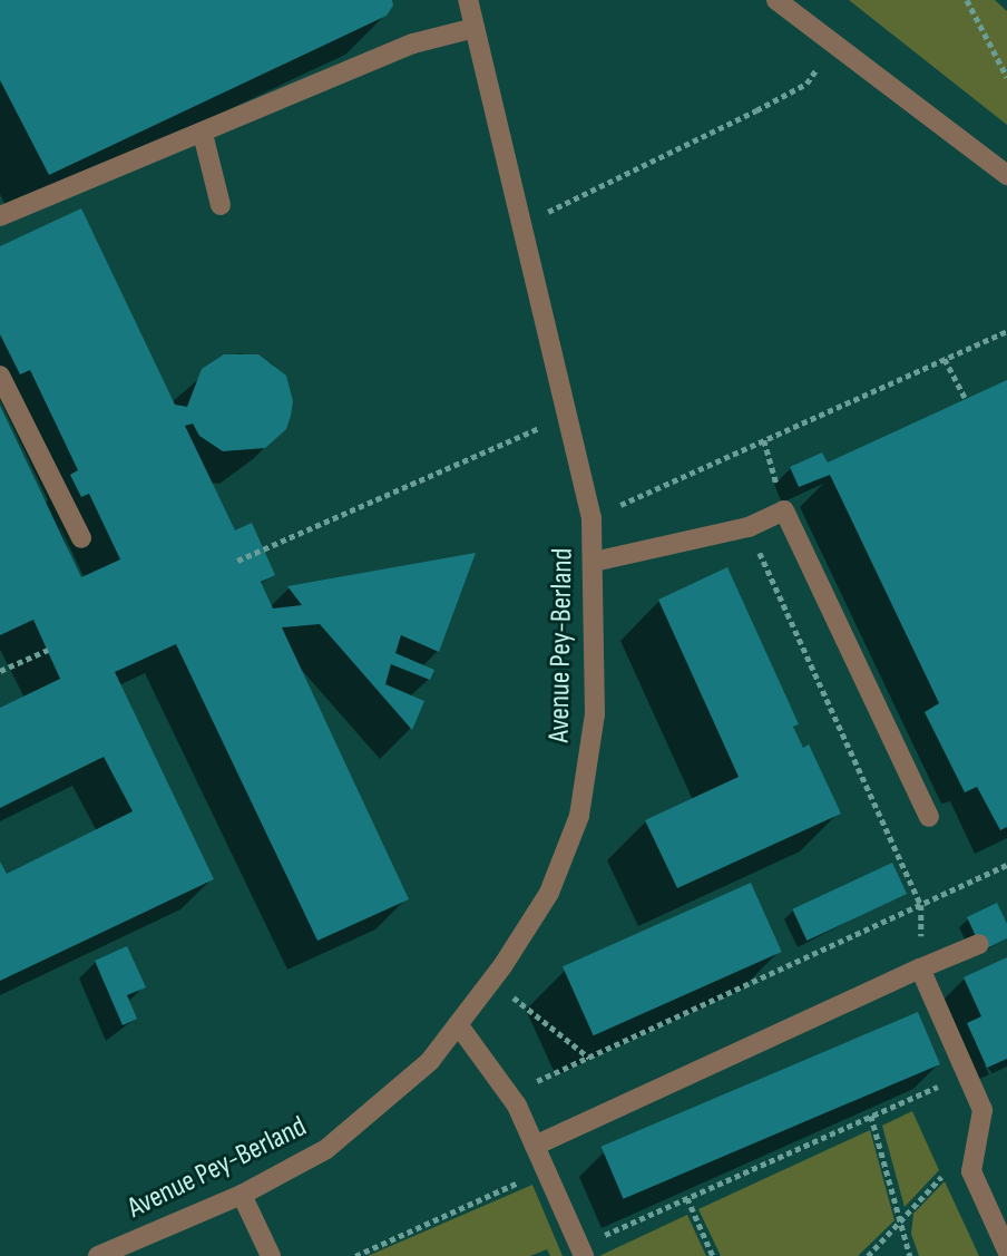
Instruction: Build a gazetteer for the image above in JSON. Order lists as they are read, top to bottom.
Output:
{
  "streets": {
    "street": ["Avenue Pey-Berland"]
  }
}
